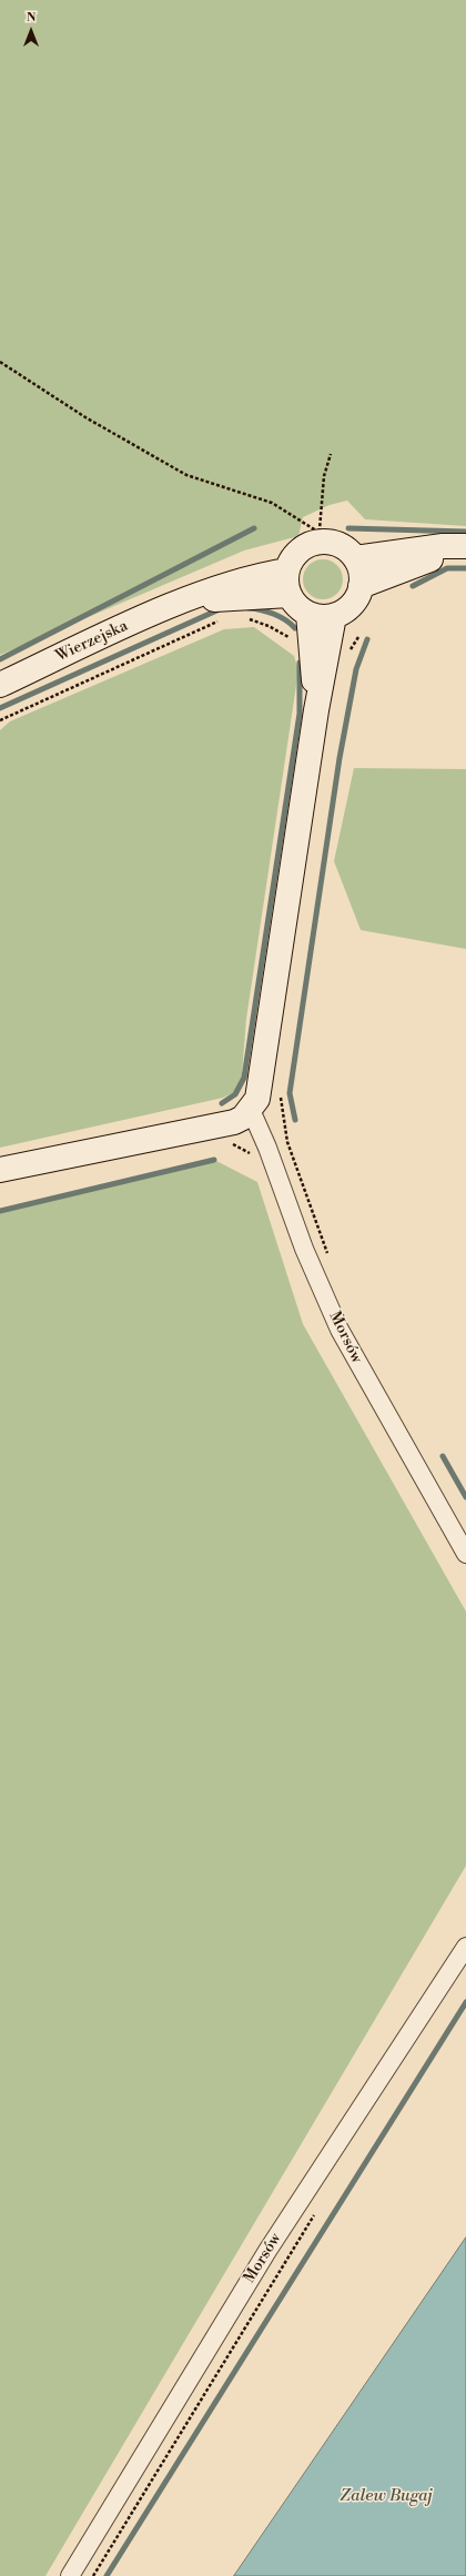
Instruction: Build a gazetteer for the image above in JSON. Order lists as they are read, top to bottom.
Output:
{
  "streets": {
    "street": ["Wierzejska", "Morsów"]
  },
  "water": ["Zalew Bugaj"],
  "north": "top"
}
